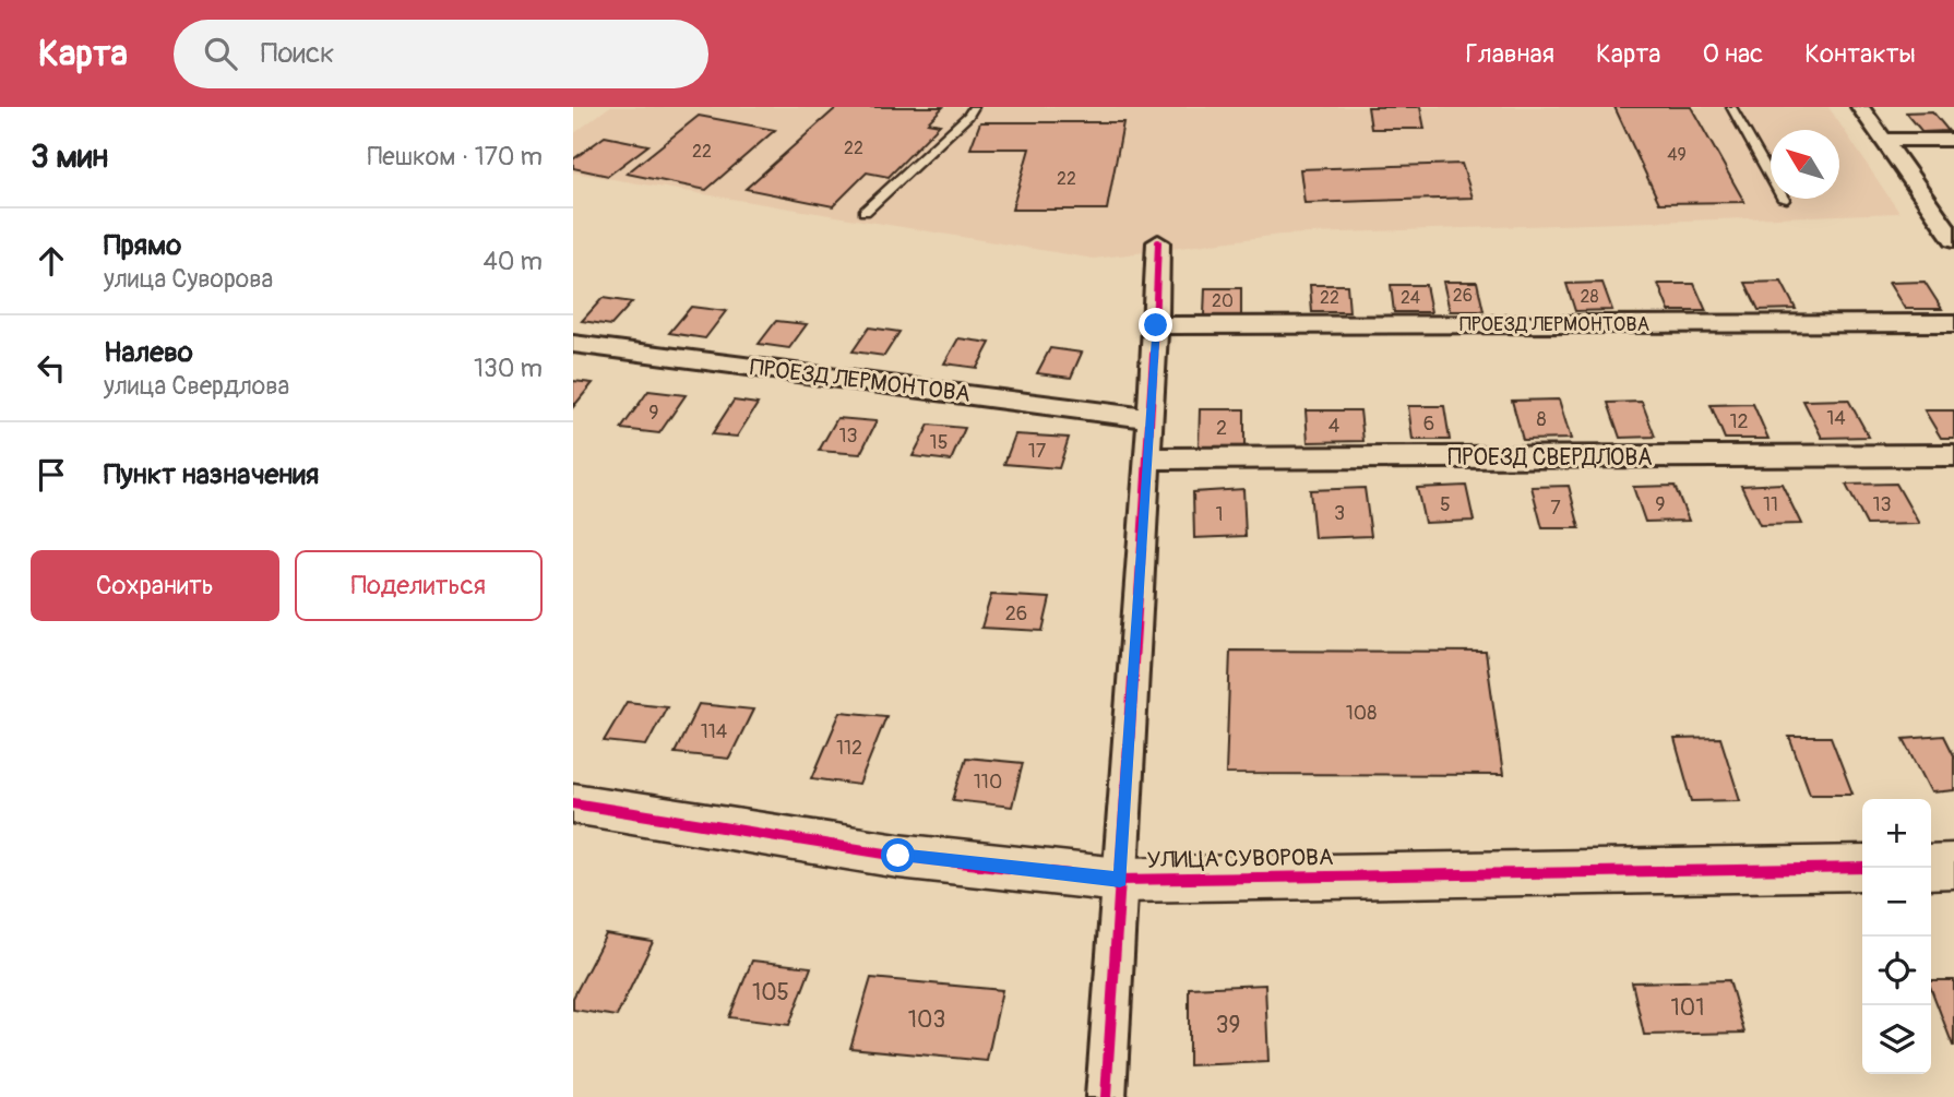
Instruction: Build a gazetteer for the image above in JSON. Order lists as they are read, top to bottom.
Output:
{
  "streets": {
    "street": ["ПРОЕЗД ЛЕРМОНТОВА", "ПРОЕЗД СВЕРДЛОВА", "УЛИЦА СУВОРОВА"]
  },
  "house_numbers": [
    "22",
    "22",
    "49",
    "22",
    "26",
    "28",
    "22",
    "24",
    "20",
    "9",
    "14",
    "8",
    "12",
    "6",
    "4",
    "2",
    "13",
    "15",
    "17",
    "5",
    "9",
    "11",
    "13",
    "7",
    "3",
    "1",
    "26",
    "108",
    "114",
    "112",
    "110",
    "105",
    "101",
    "103",
    "39"
  ],
  "north": "top left",
  "page": {
    "header": "Карта",
    "search": "Поиск",
    "nav": [
      "Главная",
      "Карта",
      "О нас",
      "Контакты"
    ],
    "heading": ["3 мин", "Пешком · 170 m"],
    "list": [
      ["Прямо", "улица Суворова", "40 m"],
      ["Налево", "улица Свердлова", "130 m"],
      "Пункт назначения"
    ],
    "buttons": ["Сохранить", "Поделиться"],
    "map_buttons": ["+", "−"]
  }
}
